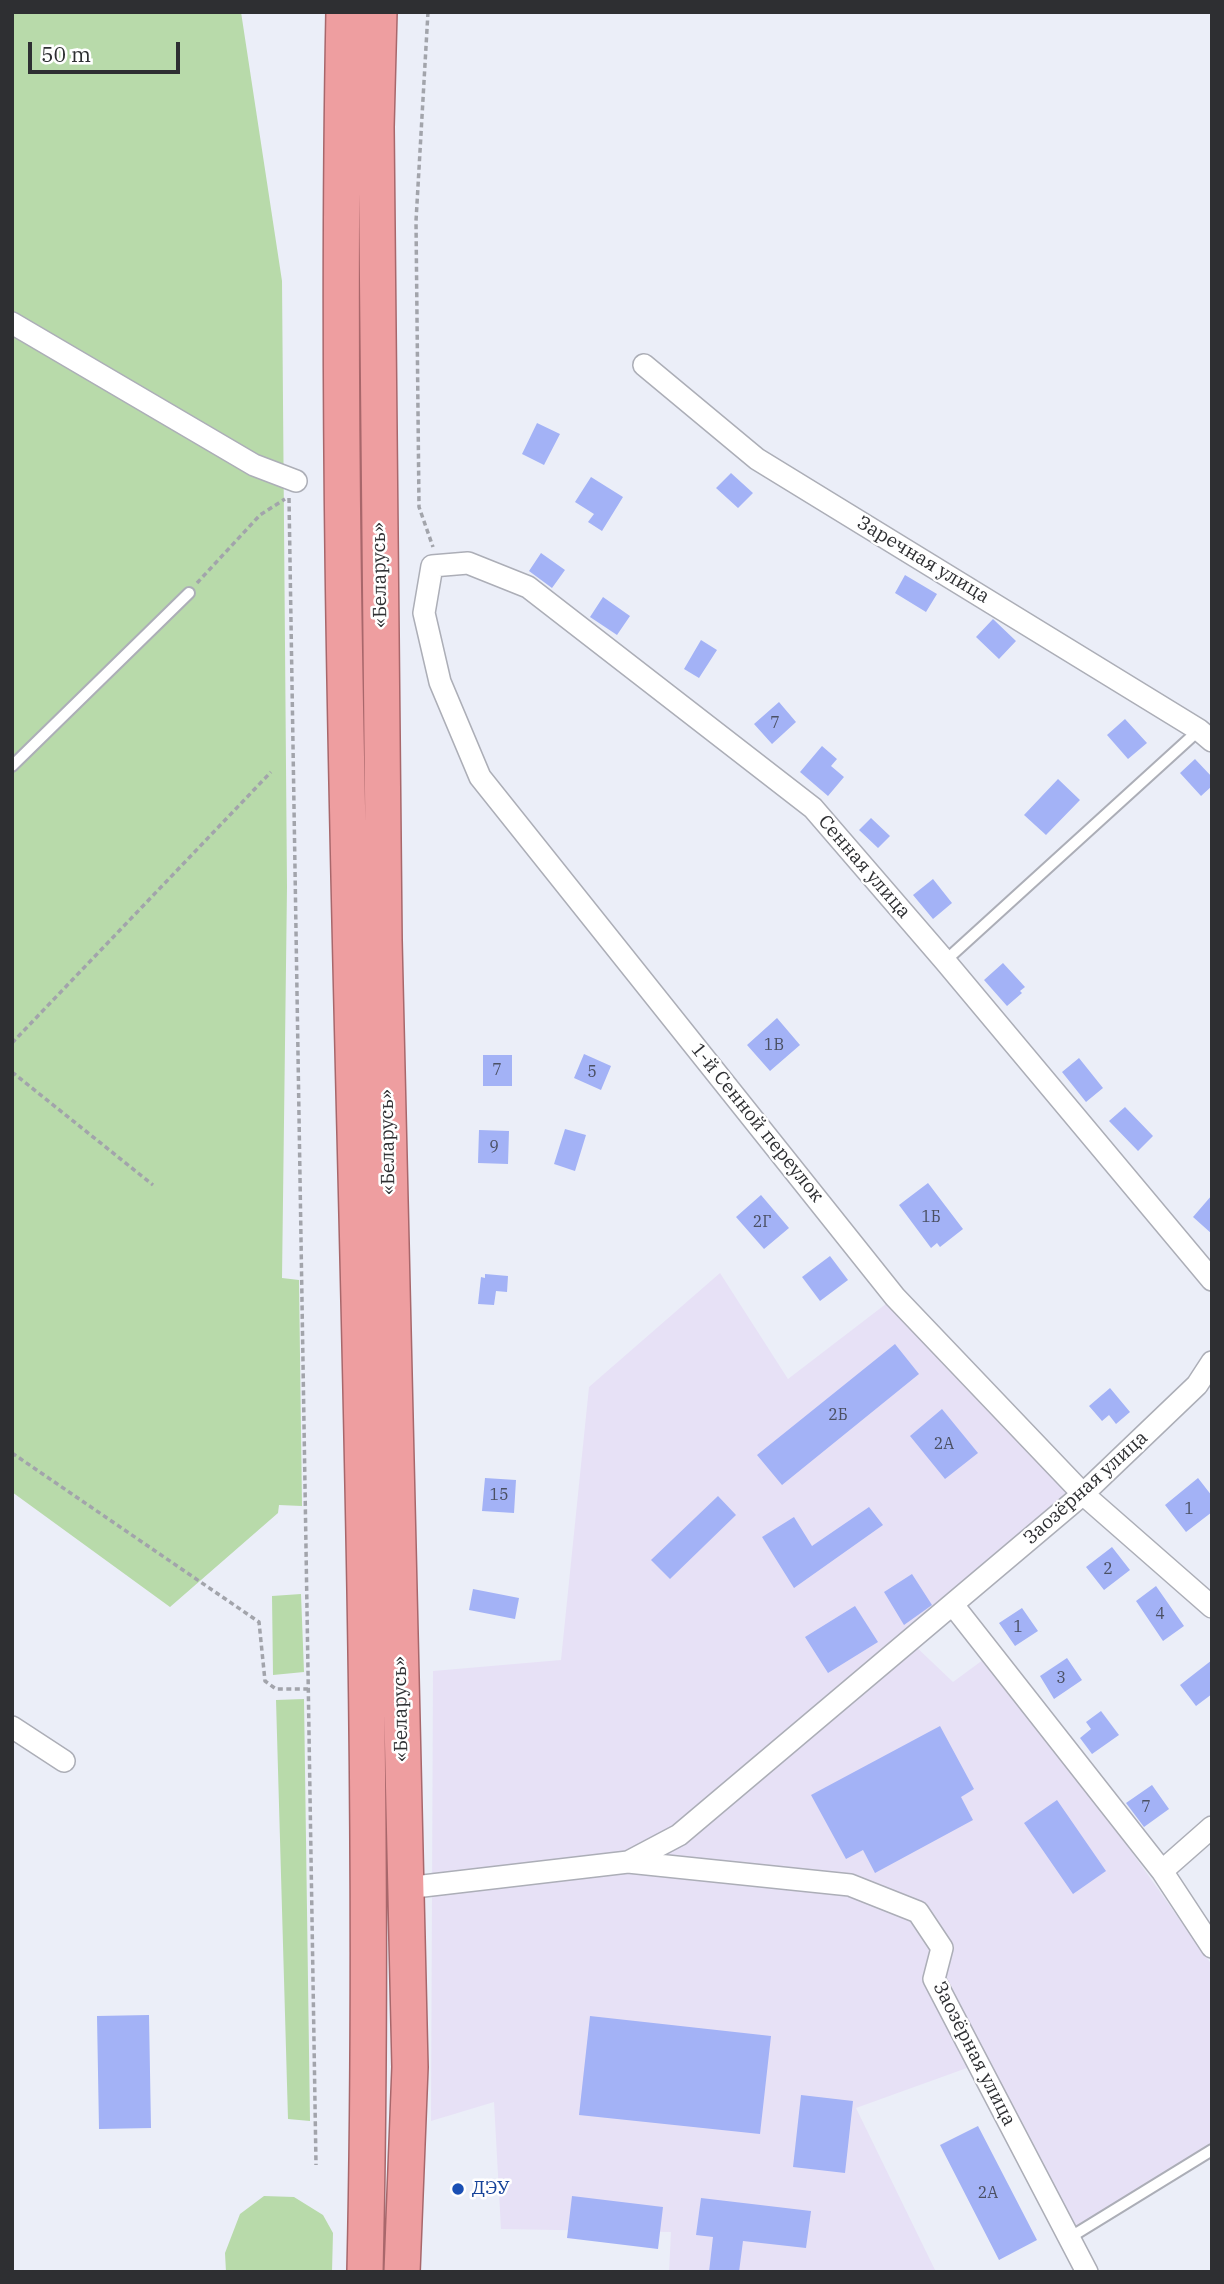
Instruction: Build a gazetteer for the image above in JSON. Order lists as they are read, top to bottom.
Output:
{
  "streets": {
    "highway": ["«Беларусь»"],
    "street": [
      "Заречная улица",
      "Сенная улица",
      "1-й Сенной переулок",
      "Заозёрная улица"
    ]
  },
  "crossings": [
    ["«Беларусь»", "Заозёрная улица"],
    ["Сенная улица", "1-й Сенной переулок"],
    ["1-й Сенной переулок", "Заозёрная улица"]
  ],
  "places": ["ДЭУ"],
  "house_numbers": [
    "7",
    "1В",
    "7",
    "5",
    "9",
    "1Б",
    "2Г",
    "2Б",
    "2А",
    "15",
    "1",
    "2",
    "4",
    "1",
    "3",
    "7",
    "2А"
  ],
  "scale_bar": "50 m"
}
